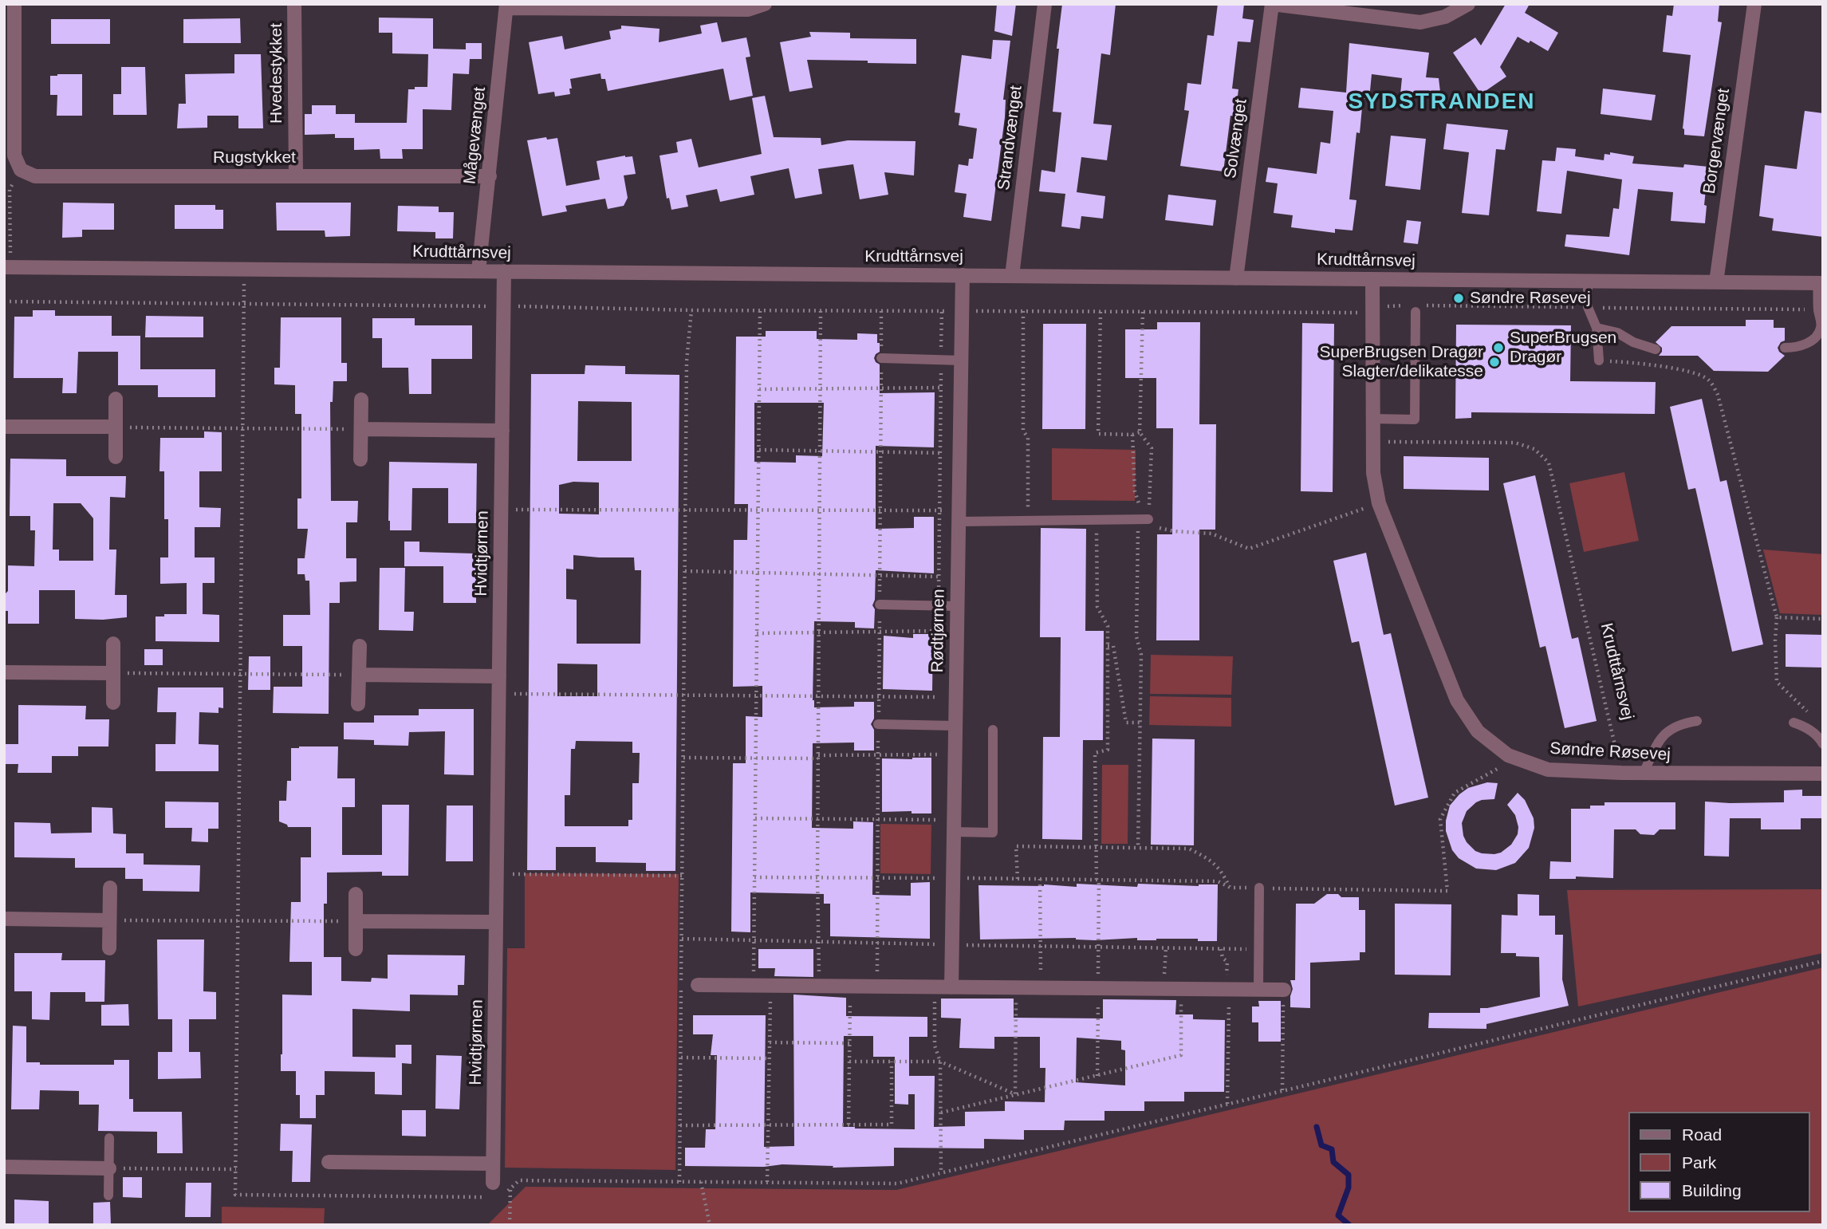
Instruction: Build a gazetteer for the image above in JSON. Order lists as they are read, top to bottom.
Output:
{
  "streets": {
    "street": [
      "Hvedestykket",
      "Mågevænget",
      "Strandvænget",
      "Solvænget",
      "Borgervænget",
      "Rugstykket",
      "Krudttårnsvej",
      "Hvidtjørnen",
      "Rødtjørnen",
      "Søndre Røsevej"
    ]
  },
  "crossings": [
    ["Hvedestykket", "Rugstykket"],
    ["Mågevænget", "Rugstykket"],
    ["Mågevænget", "Krudttårnsvej"],
    ["Strandvænget", "Krudttårnsvej"],
    ["Solvænget", "Krudttårnsvej"],
    ["Borgervænget", "Krudttårnsvej"],
    ["Krudttårnsvej", "Hvidtjørnen"],
    ["Krudttårnsvej", "Rødtjørnen"],
    ["Krudttårnsvej", "Søndre Røsevej"]
  ],
  "districts": ["SYDSTRANDEN"],
  "places": ["Søndre Røsevej", "SuperBrugsen Dragør", "SuperBrugsen Dragør Slagter/delikatesse"],
  "legend": ["Road", "Park", "Building"]
}
